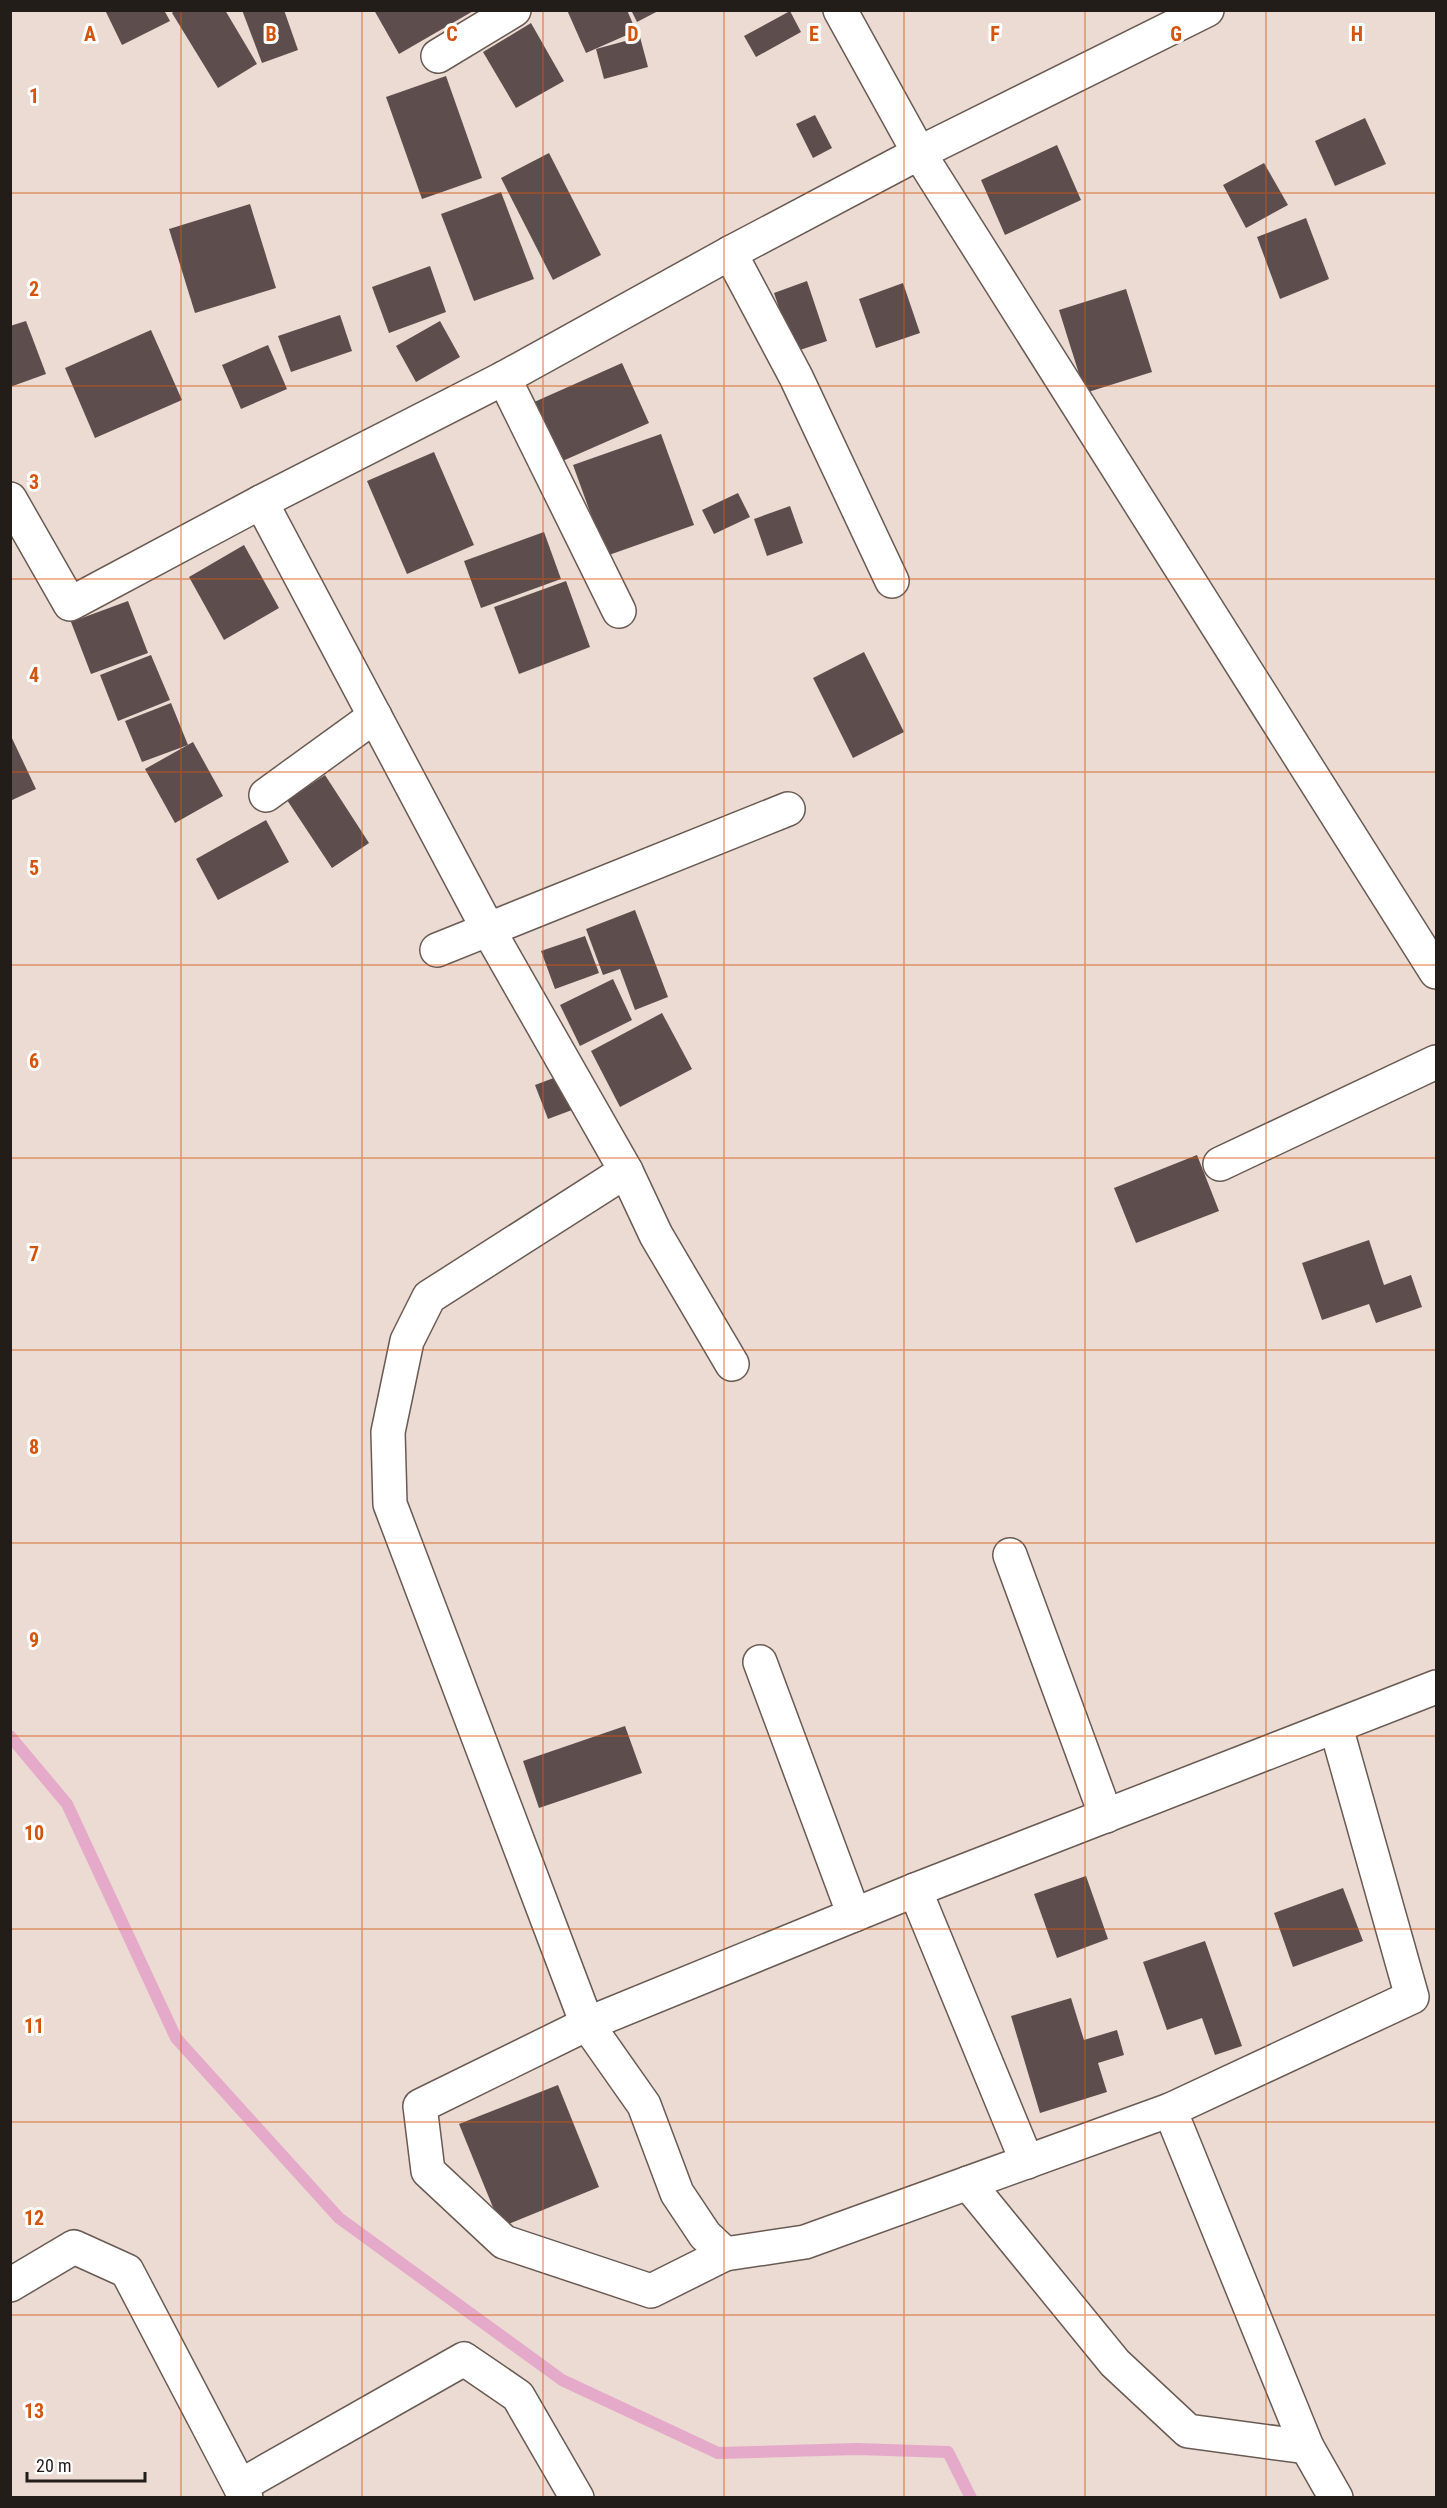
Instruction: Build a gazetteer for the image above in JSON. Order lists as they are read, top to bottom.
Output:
{
  "scale_bar": "20 m",
  "grid": {
    "columns": [
      "A",
      "B",
      "C",
      "D",
      "E",
      "F",
      "G",
      "H"
    ],
    "rows": [
      "1",
      "2",
      "3",
      "4",
      "5",
      "6",
      "7",
      "8",
      "9",
      "10",
      "11",
      "12",
      "13"
    ]
  }
}
